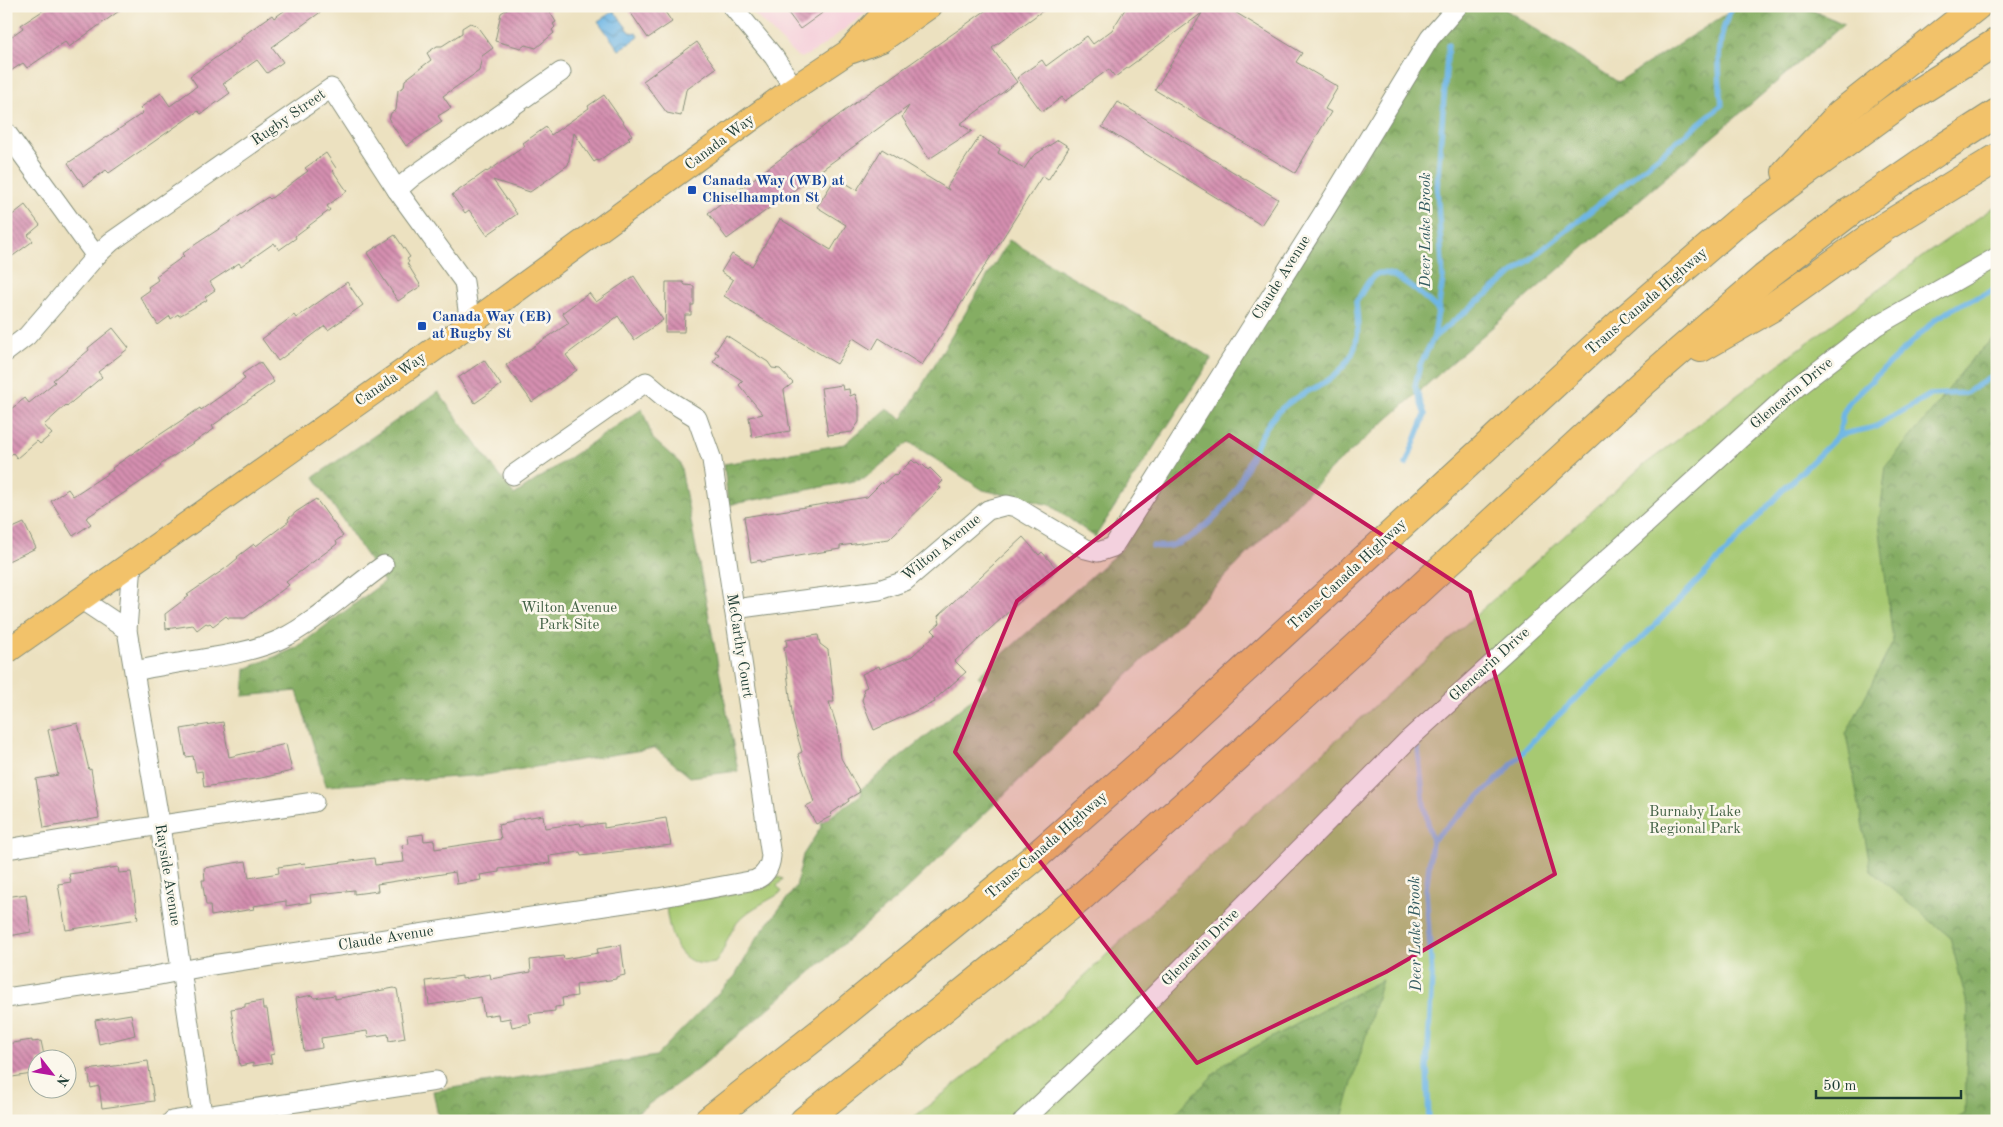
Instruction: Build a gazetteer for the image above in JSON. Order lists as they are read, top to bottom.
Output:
{
  "streets": {
    "highway": ["Trans-Canada Highway"],
    "main road": ["Canada Way"],
    "street": [
      "Rugby Street",
      "Claude Avenue",
      "Glencarin Drive",
      "Wilton Avenue",
      "McCarthy Court",
      "Rayside Avenue"
    ]
  },
  "crossings": [
    ["Rugby Street", "Canada Way"],
    ["Canada Way", "Rayside Avenue"],
    ["Claude Avenue", "Wilton Avenue"],
    ["Claude Avenue", "McCarthy Court"],
    ["Claude Avenue", "Rayside Avenue"],
    ["Wilton Avenue", "McCarthy Court"]
  ],
  "water": ["Deer Lake Brook"],
  "parks": ["Wilton Avenue Park Site", "Burnaby Lake Regional Park"],
  "places": {
    "transit": ["Canada Way (WB) at Chiselhampton St", "Canada Way (EB) at Rugby St"]
  },
  "scale_bar": "50 m",
  "north": "bottom right"
}
